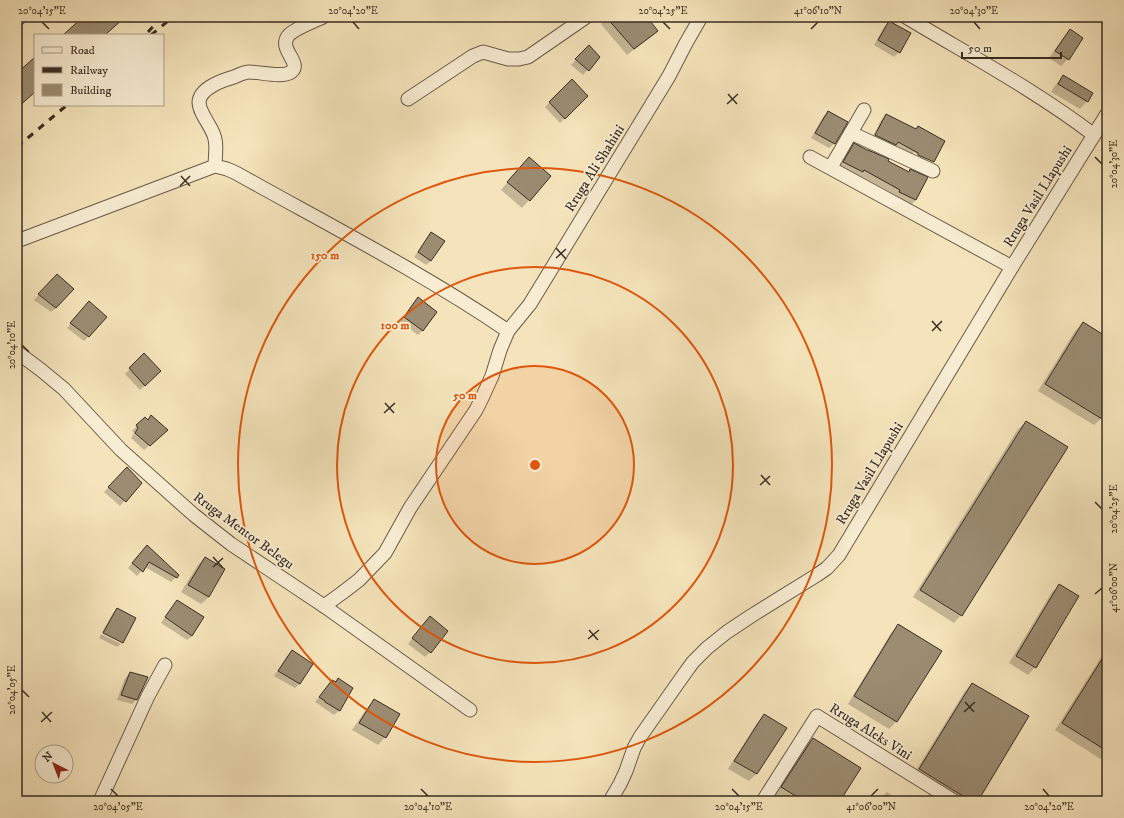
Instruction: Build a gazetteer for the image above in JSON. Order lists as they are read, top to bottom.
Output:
{
  "streets": {
    "street": [
      "Rruga Ali Shahini",
      "Rruga Vasil Llapushi",
      "Rruga Mentor Belegu",
      "Rruga Aleks Vini"
    ]
  },
  "crossings": [
    ["Rruga Ali Shahini", "Rruga Mentor Belegu"]
  ],
  "legend": ["Road", "Railway", "Building"],
  "scale_bar": "50 m",
  "north": "top left",
  "coordinates": [
    "20°04'15\"E",
    "20°04'20\"E",
    "20°04'25\"E",
    "41°06'10\"N",
    "20°04'30\"E",
    "20°04'10\"E",
    "41°06'00\"N",
    "20°04'05\"E"
  ],
  "rings": ["150 m", "100 m", "50 m"]
}
